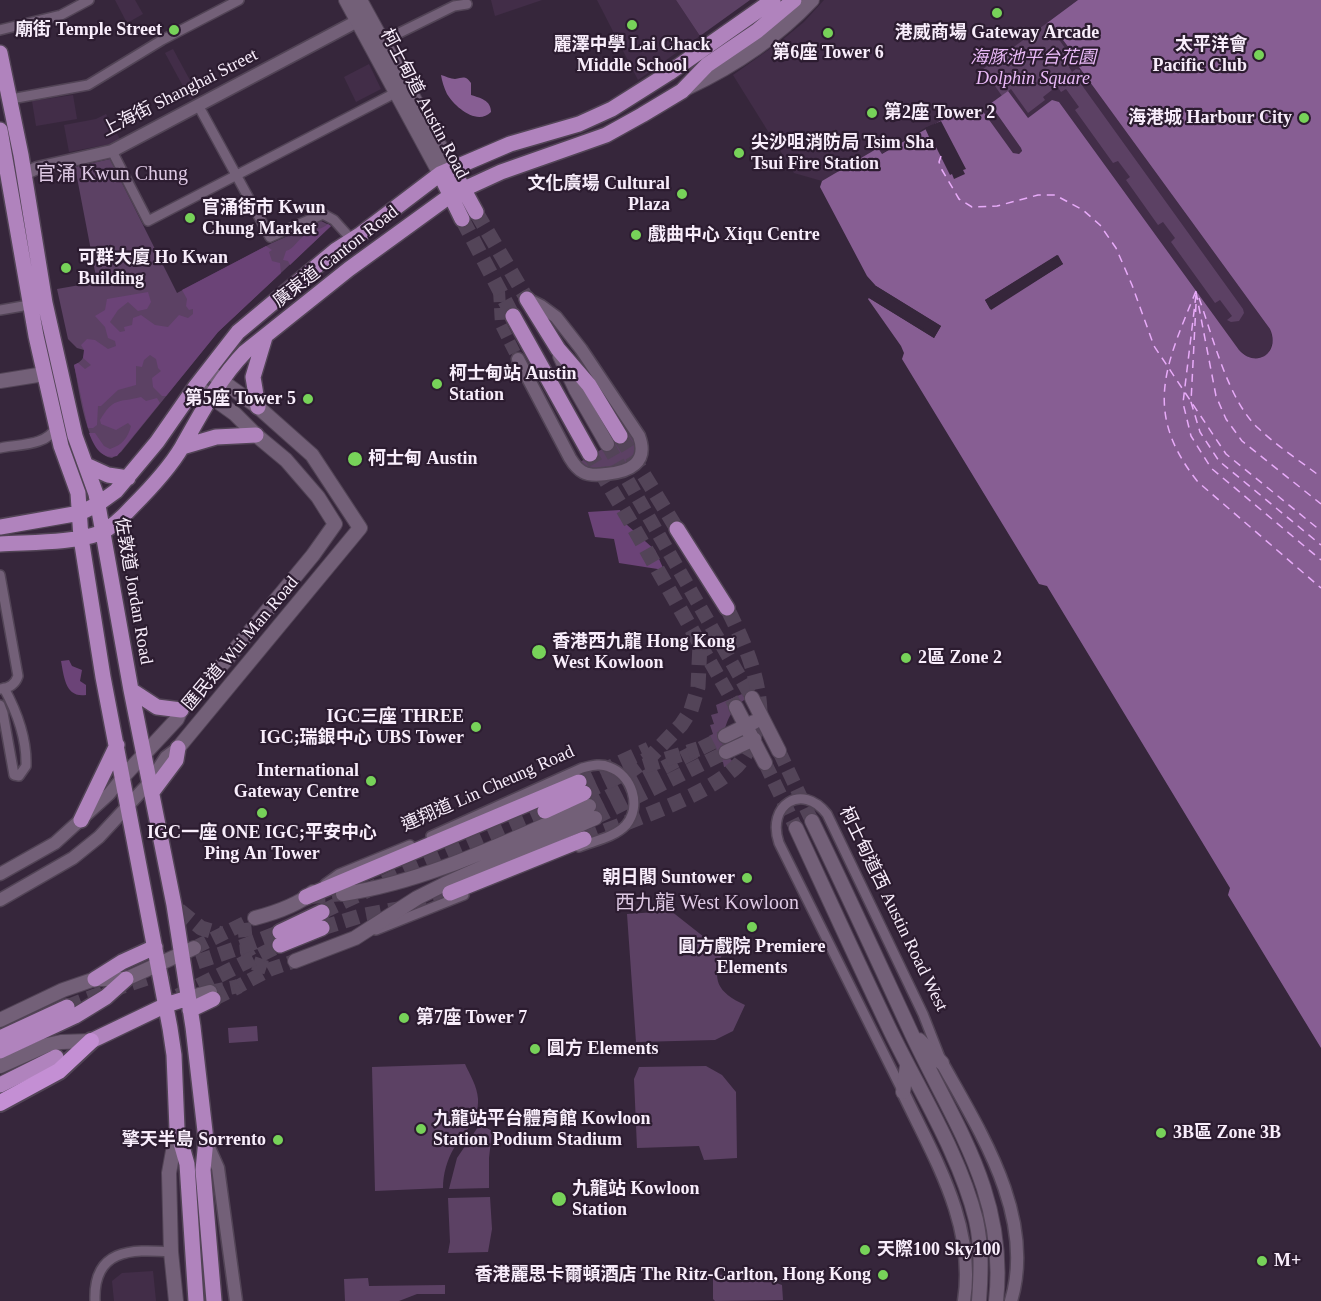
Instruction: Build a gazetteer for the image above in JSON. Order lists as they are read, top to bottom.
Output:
{
  "streets": {
    "main road": [
      "上海街 Shanghai Street",
      "柯士甸道 Austin Road",
      "廣東道 Canton Road",
      "佐敦道 Jordan Road",
      "匯民道 Wui Man Road",
      "連翔道 Lin Cheung Road",
      "柯士甸道西 Austin Road West"
    ]
  },
  "crossings": [
    ["上海街 Shanghai Street", "柯士甸道 Austin Road"],
    ["上海街 Shanghai Street", "佐敦道 Jordan Road"],
    ["柯士甸道 Austin Road", "廣東道 Canton Road"],
    ["廣東道 Canton Road", "佐敦道 Jordan Road"],
    ["佐敦道 Jordan Road", "匯民道 Wui Man Road"]
  ],
  "districts": ["官涌 Kwun Chung", "西九龍 West Kowloon"],
  "parks": ["海豚池平台花園 Dolphin Square"],
  "places": [
    "港威商場 Gateway Arcade",
    "麗澤中學 Lai Chack Middle School",
    "廟街 Temple Street",
    "第6座 Tower 6",
    "太平洋會 Pacific Club",
    "第2座 Tower 2",
    "海港城 Harbour City",
    "尖沙咀消防局 Tsim Sha Tsui Fire Station",
    "文化廣場 Cultural Plaza",
    "官涌街市 Kwun Chung Market",
    "戲曲中心 Xiqu Centre",
    "可群大廈 Ho Kwan Building",
    "柯士甸站 Austin Station",
    "第5座 Tower 5",
    "柯士甸 Austin",
    "香港西九龍 Hong Kong West Kowloon",
    "2區 Zone 2",
    "IGC三座 THREE IGC;瑞銀中心 UBS Tower",
    "International Gateway Centre",
    "IGC一座 ONE IGC;平安中心 Ping An Tower",
    "朝日閣 Suntower",
    "圓方戲院 Premiere Elements",
    "第7座 Tower 7",
    "圓方 Elements",
    "九龍站平台體育館 Kowloon Station Podium Stadium",
    "3B區 Zone 3B",
    "擎天半島 Sorrento",
    "九龍站 Kowloon Station",
    "天際100 Sky100",
    "M+",
    "香港麗思卡爾頓酒店 The Ritz-Carlton, Hong Kong"
  ]
}
